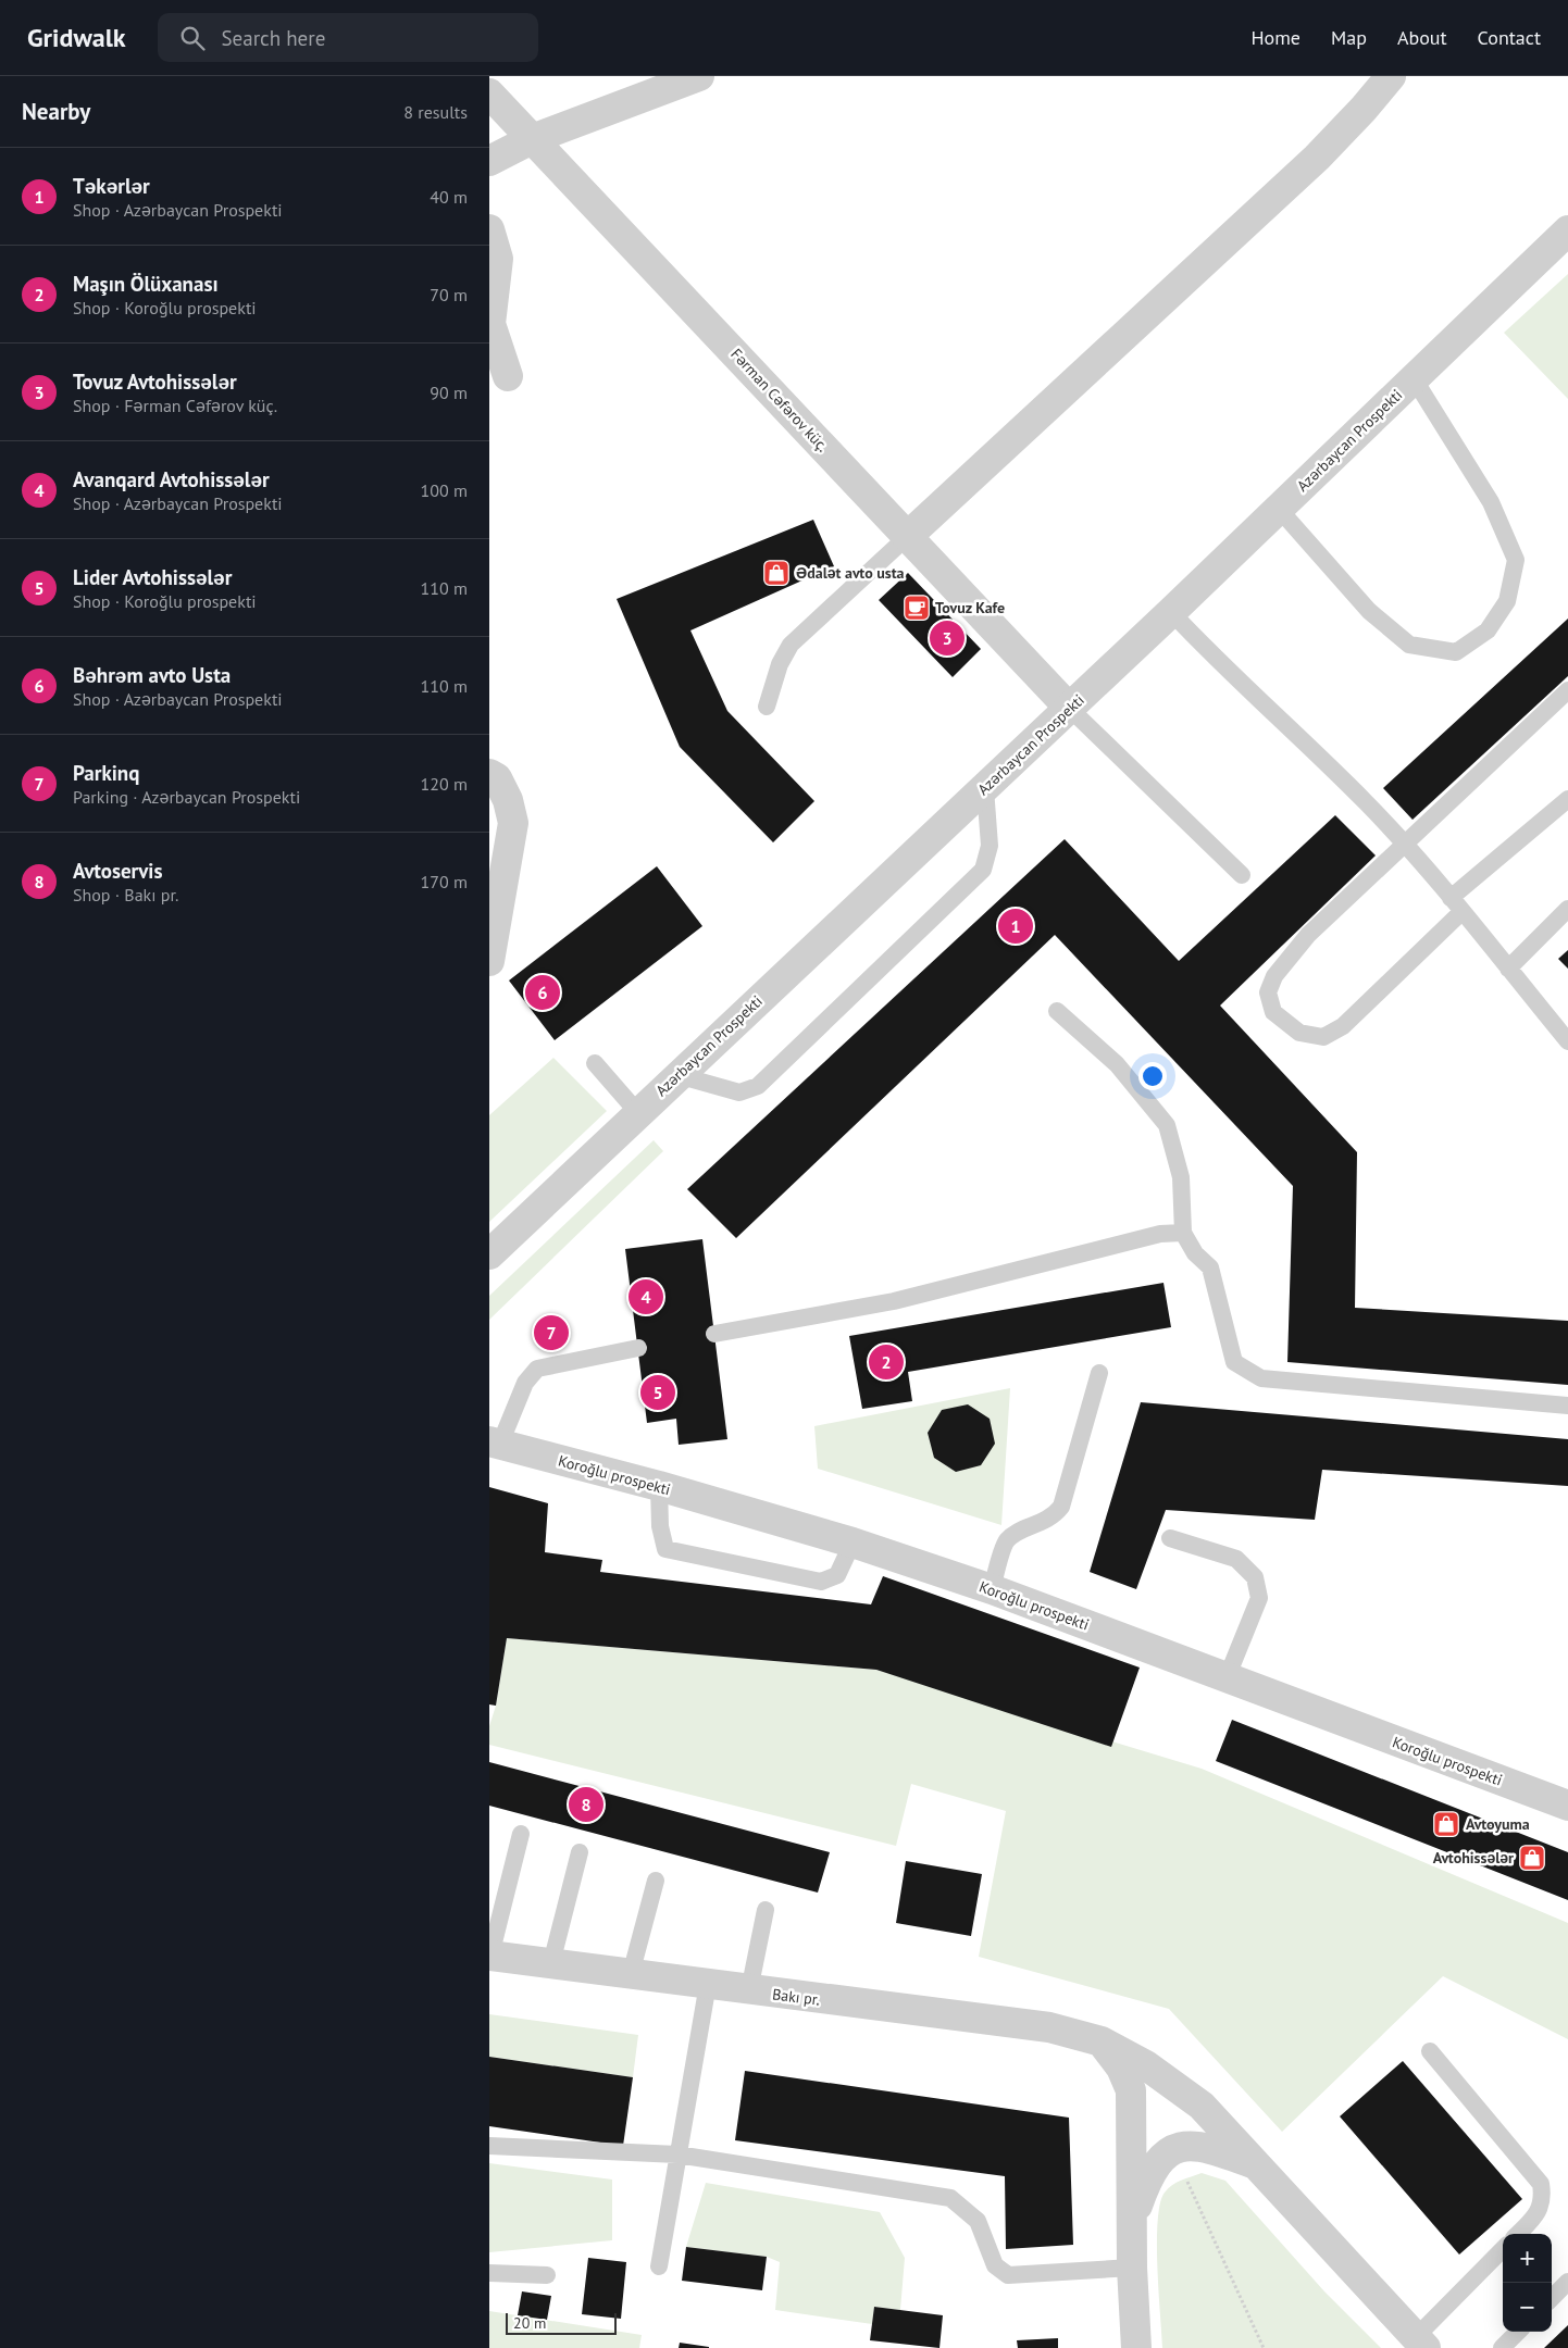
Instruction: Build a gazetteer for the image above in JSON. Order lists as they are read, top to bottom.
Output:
{
  "streets": {
    "street": [
      "Fərman Cəfərov küç.",
      "Azərbaycan Prospekti",
      "Koroğlu prospekti",
      "Bakı pr."
    ]
  },
  "crossings": [
    ["Fərman Cəfərov küç.", "Azərbaycan Prospekti"]
  ],
  "places": {
    "shop": ["Ədalət avto usta", "Avtoyuma", "Avtohissələr"],
    "cafe": ["Tovuz Kafe"]
  },
  "scale_bar": "20 m",
  "page": {
    "header": "Gridwalk",
    "search": "Search here",
    "nav": [
      "Home",
      "Map",
      "About",
      "Contact"
    ],
    "heading": ["Nearby", "8 results"],
    "list": [
      {
        "mark": "1",
        "name": "Təkərlər",
        "note": "Shop · Azərbaycan Prospekti",
        "value": "40 m"
      },
      {
        "mark": "2",
        "name": "Maşın Ölüxanası",
        "note": "Shop · Koroğlu prospekti",
        "value": "70 m"
      },
      {
        "mark": "3",
        "name": "Tovuz Avtohissələr",
        "note": "Shop · Fərman Cəfərov küç.",
        "value": "90 m"
      },
      {
        "mark": "4",
        "name": "Avanqard Avtohissələr",
        "note": "Shop · Azərbaycan Prospekti",
        "value": "100 m"
      },
      {
        "mark": "5",
        "name": "Lider Avtohissələr",
        "note": "Shop · Koroğlu prospekti",
        "value": "110 m"
      },
      {
        "mark": "6",
        "name": "Bəhrəm avto Usta",
        "note": "Shop · Azərbaycan Prospekti",
        "value": "110 m"
      },
      {
        "mark": "7",
        "name": "Parkinq",
        "note": "Parking · Azərbaycan Prospekti",
        "value": "120 m"
      },
      {
        "mark": "8",
        "name": "Avtoservis",
        "note": "Shop · Bakı pr.",
        "value": "170 m"
      }
    ],
    "pins": [
      "3",
      "1",
      "6",
      "4",
      "7",
      "2",
      "5",
      "8"
    ],
    "map_buttons": ["+", "−"],
    "scale": "20 m"
  }
}
